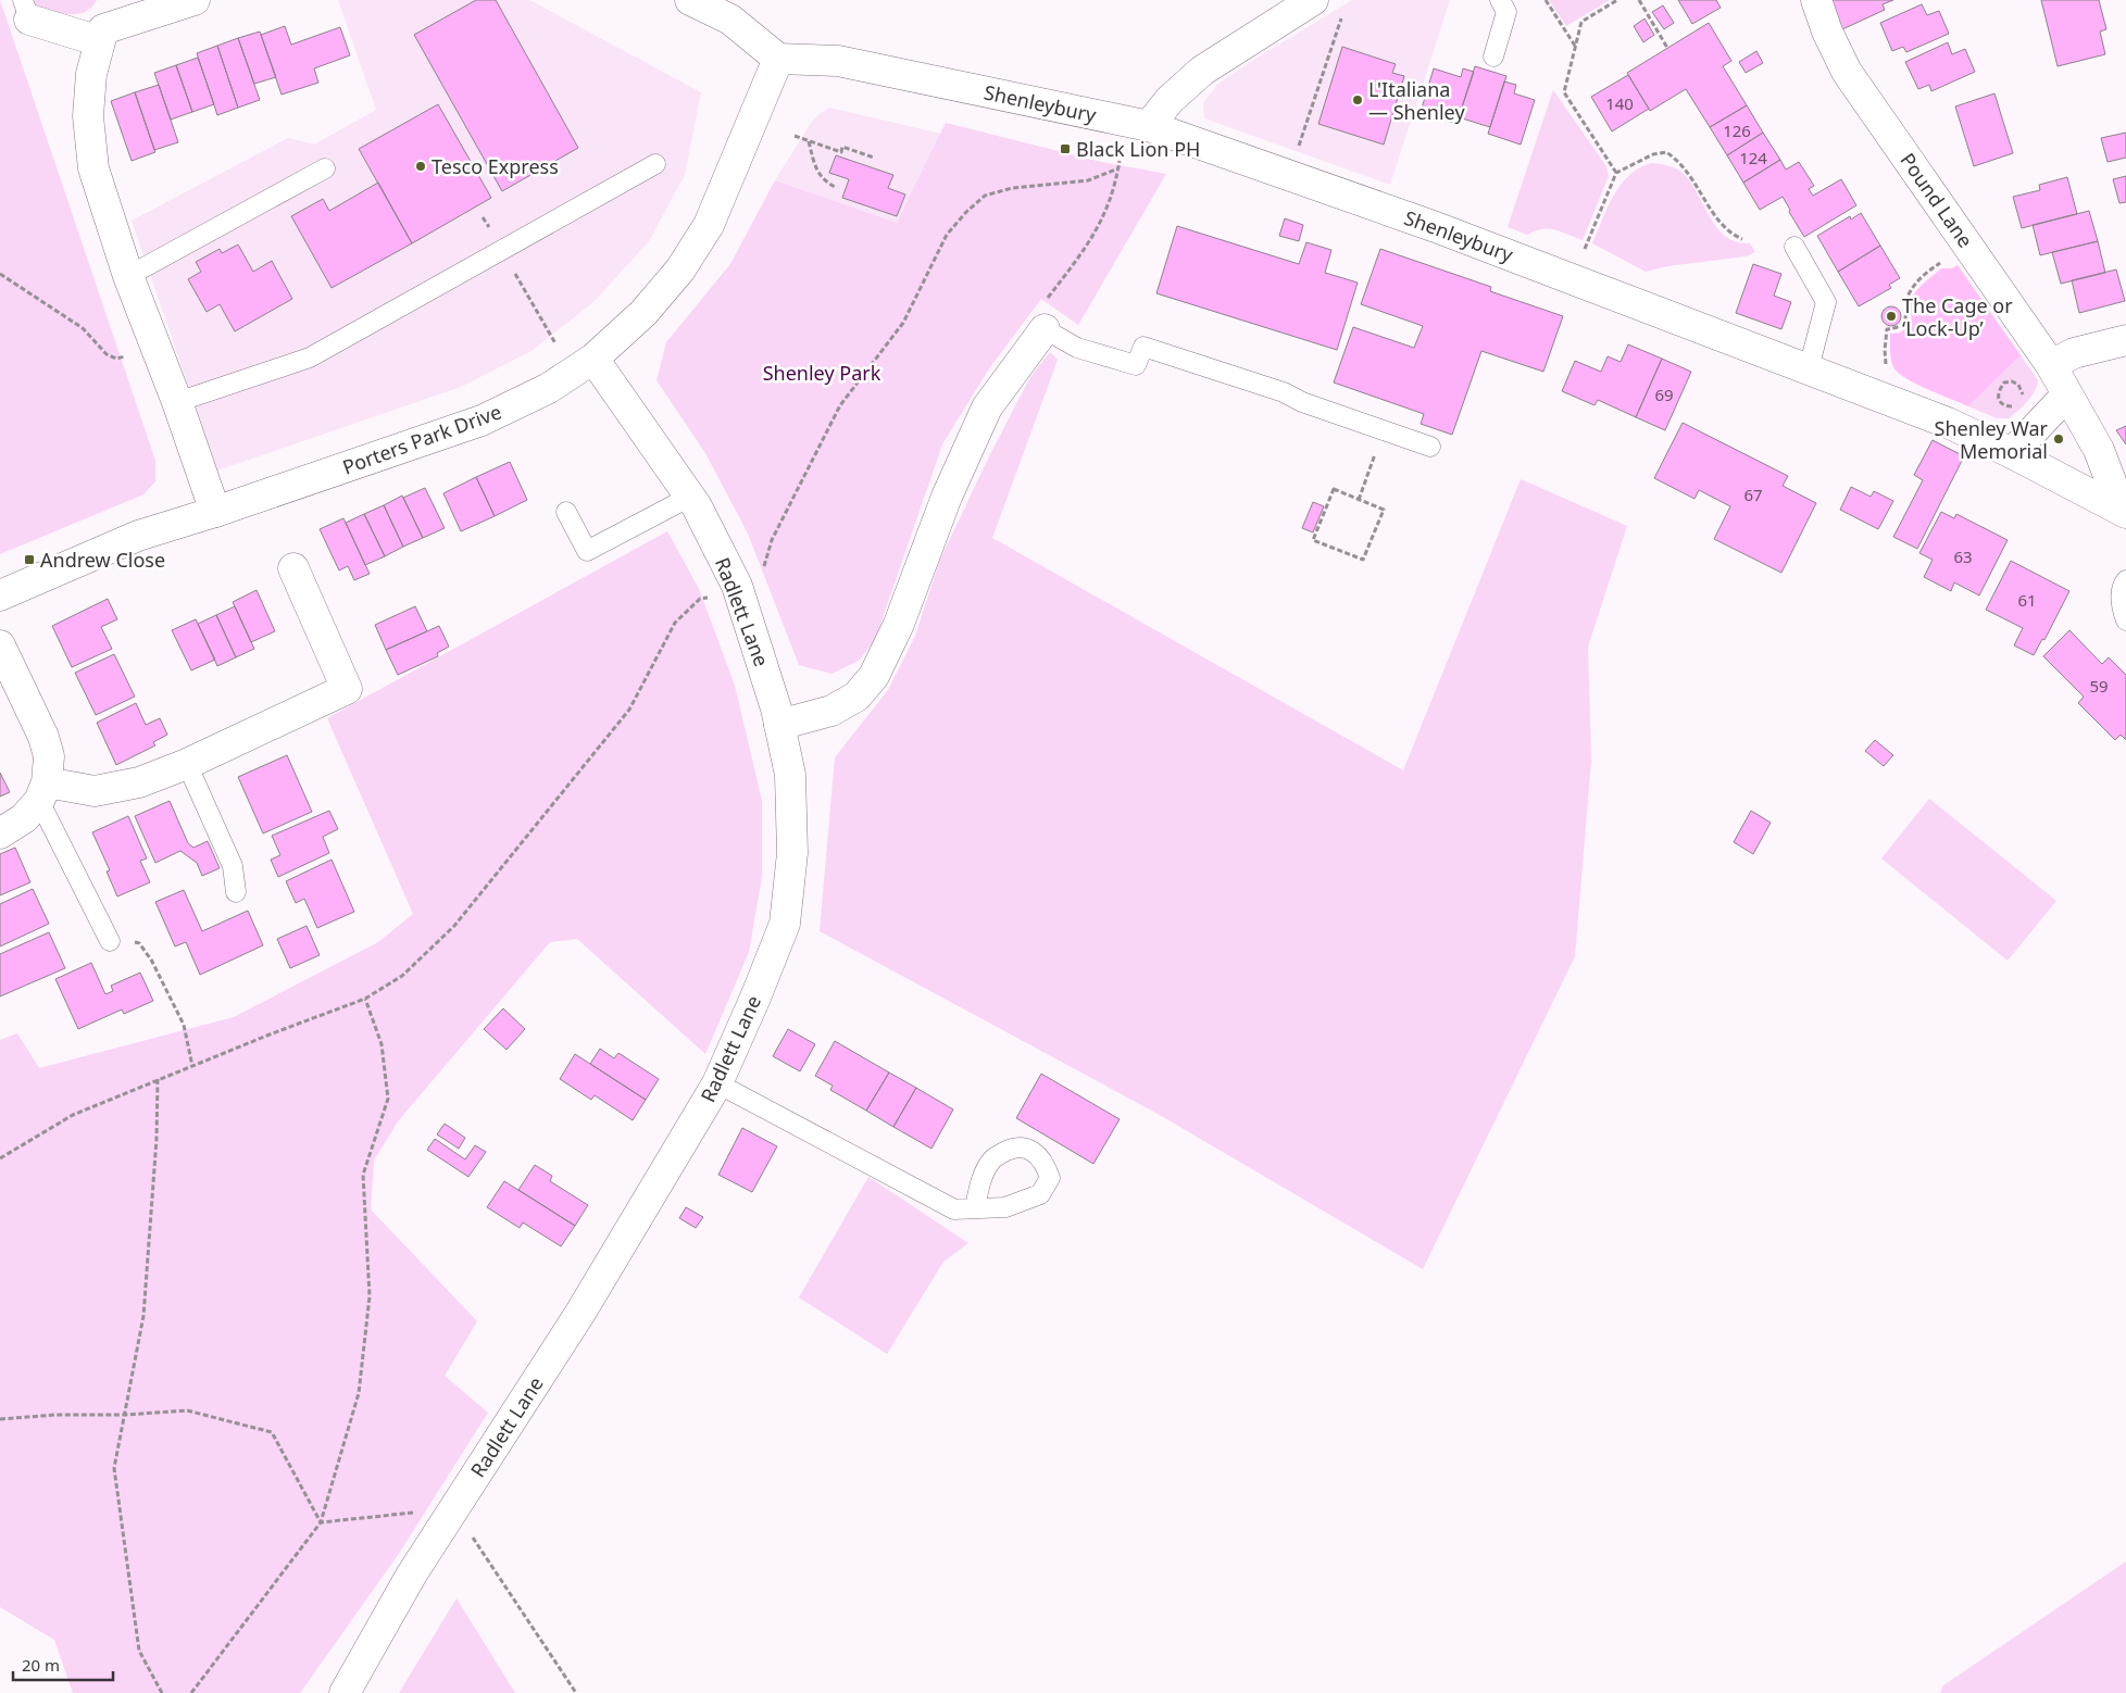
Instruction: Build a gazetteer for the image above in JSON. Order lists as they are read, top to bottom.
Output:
{
  "streets": {
    "street": [
      "Shenleybury",
      "Pound Lane",
      "Porters Park Drive",
      "Radlett Lane"
    ]
  },
  "crossings": [
    ["Shenleybury", "Pound Lane"],
    ["Shenleybury", "Porters Park Drive"],
    ["Porters Park Drive", "Radlett Lane"]
  ],
  "parks": ["Shenley Park"],
  "places": {
    "other": [
      "L'Italiana — Shenley",
      "Tesco Express",
      "The Cage or ‘Lock-Up’",
      "Shenley War Memorial"
    ],
    "transit": ["Black Lion PH", "Andrew Close"]
  },
  "house_numbers": [
    "140",
    "126",
    "124",
    "69",
    "67",
    "63",
    "61",
    "59"
  ],
  "scale_bar": "20 m"
}
